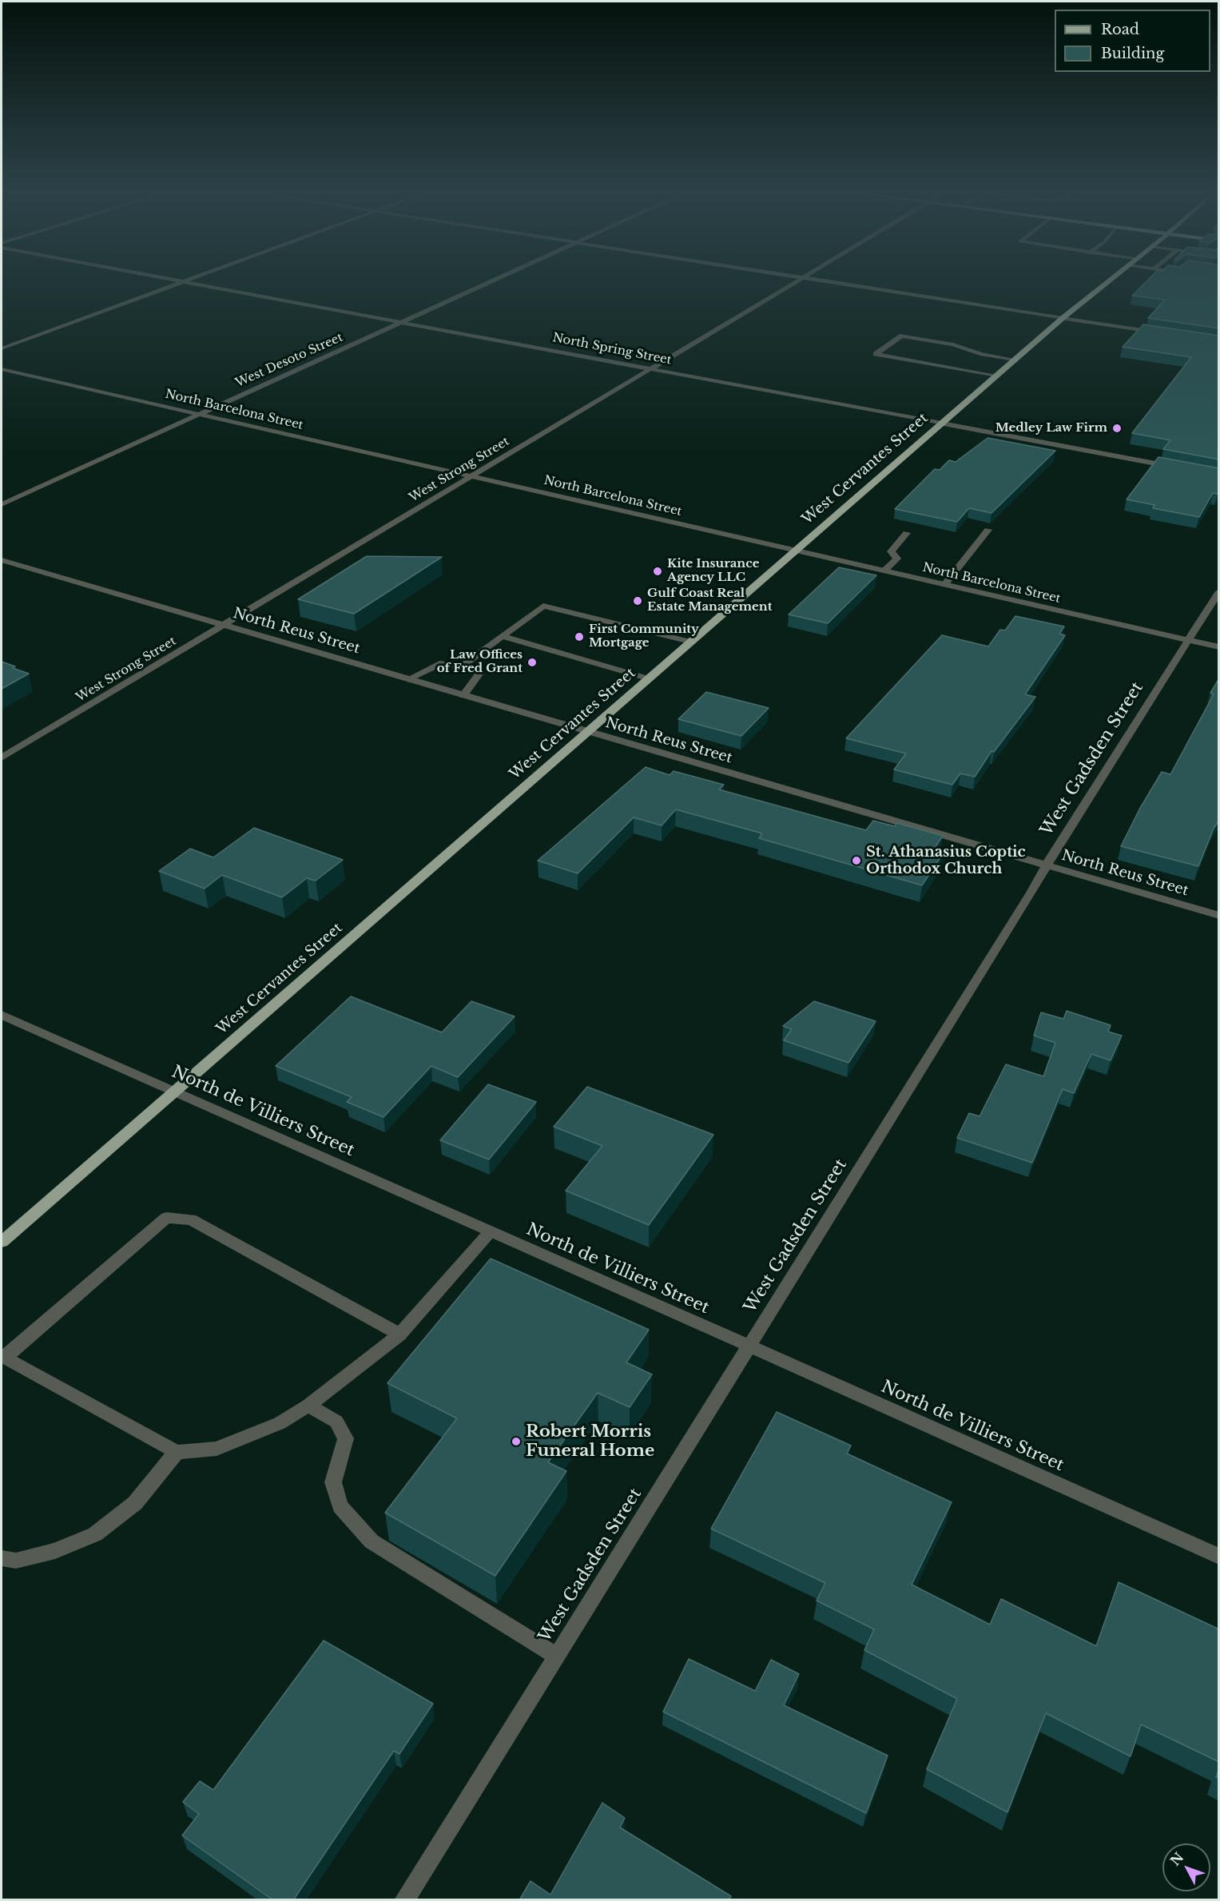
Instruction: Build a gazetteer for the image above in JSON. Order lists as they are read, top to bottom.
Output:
{
  "streets": {
    "main road": ["West Cervantes Street"],
    "street": [
      "North Spring Street",
      "West Desoto Street",
      "North Barcelona Street",
      "West Strong Street",
      "North Reus Street",
      "West Gadsden Street",
      "North de Villiers Street"
    ]
  },
  "crossings": [
    ["North Spring Street", "West Desoto Street"],
    ["North Spring Street", "West Cervantes Street"],
    ["North Spring Street", "West Strong Street"],
    ["West Desoto Street", "North Barcelona Street"],
    ["North Barcelona Street", "West Cervantes Street"],
    ["North Barcelona Street", "West Strong Street"],
    ["North Barcelona Street", "West Gadsden Street"],
    ["West Cervantes Street", "North Reus Street"],
    ["West Cervantes Street", "North de Villiers Street"],
    ["West Strong Street", "North Reus Street"],
    ["North Reus Street", "West Gadsden Street"],
    ["West Gadsden Street", "North de Villiers Street"]
  ],
  "places": [
    "Medley Law Firm",
    "Kite Insurance Agency LLC",
    "Gulf Coast Real Estate Management",
    "First Community Mortgage",
    "Law Offices of Fred Grant",
    "St. Athanasius Coptic Orthodox Church",
    "Robert Morris Funeral Home"
  ],
  "legend": ["Road", "Building"],
  "north": "top left"
}
